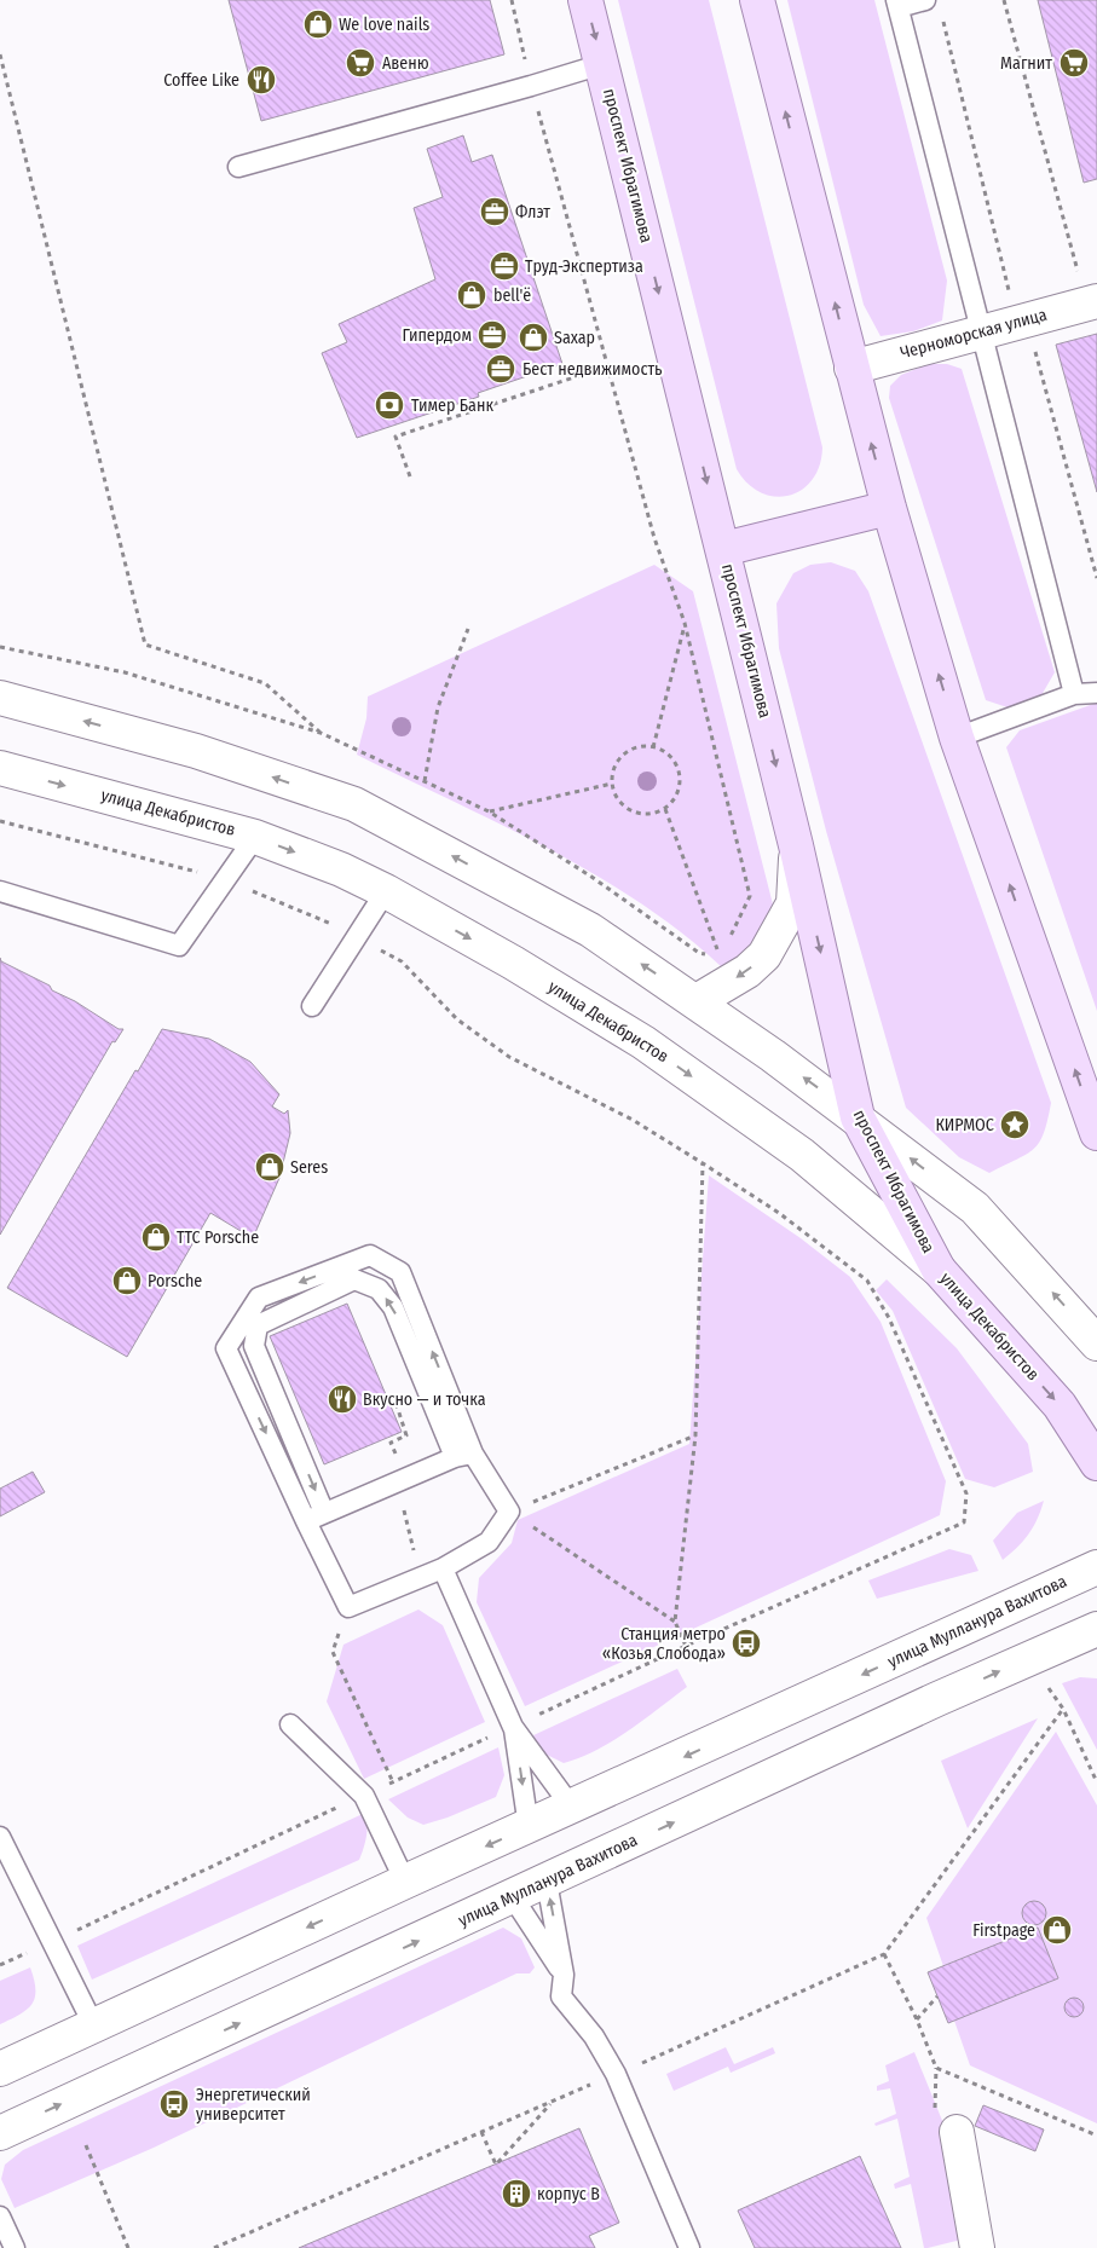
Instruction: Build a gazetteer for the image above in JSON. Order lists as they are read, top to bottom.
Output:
{
  "streets": {
    "main road": [
      "проспект Ибрагимова",
      "Черноморская улица",
      "улица Декабристов",
      "улица Мулланура Вахитова"
    ]
  },
  "crossings": [
    ["проспект Ибрагимова", "улица Декабристов"]
  ],
  "places": {
    "shop": [
      "We love nails",
      "bell'ё",
      "Saxap",
      "Seres",
      "ТТС Porsche",
      "Porsche",
      "Firstpage"
    ],
    "supermarket": ["Авеню", "Магнит"],
    "restaurant": ["Coffee Like", "Вкусно — и точка"],
    "office": [
      "Флэт",
      "Труд-Экспертиза",
      "Гипердом",
      "Бест недвижимость"
    ],
    "bank": ["Тимер Банк"],
    "place": ["КИРМОС"],
    "bus stop": ["Станция метро «Козья Слобода»", "Энергетический университет"],
    "building": ["корпус В"]
  }
}
